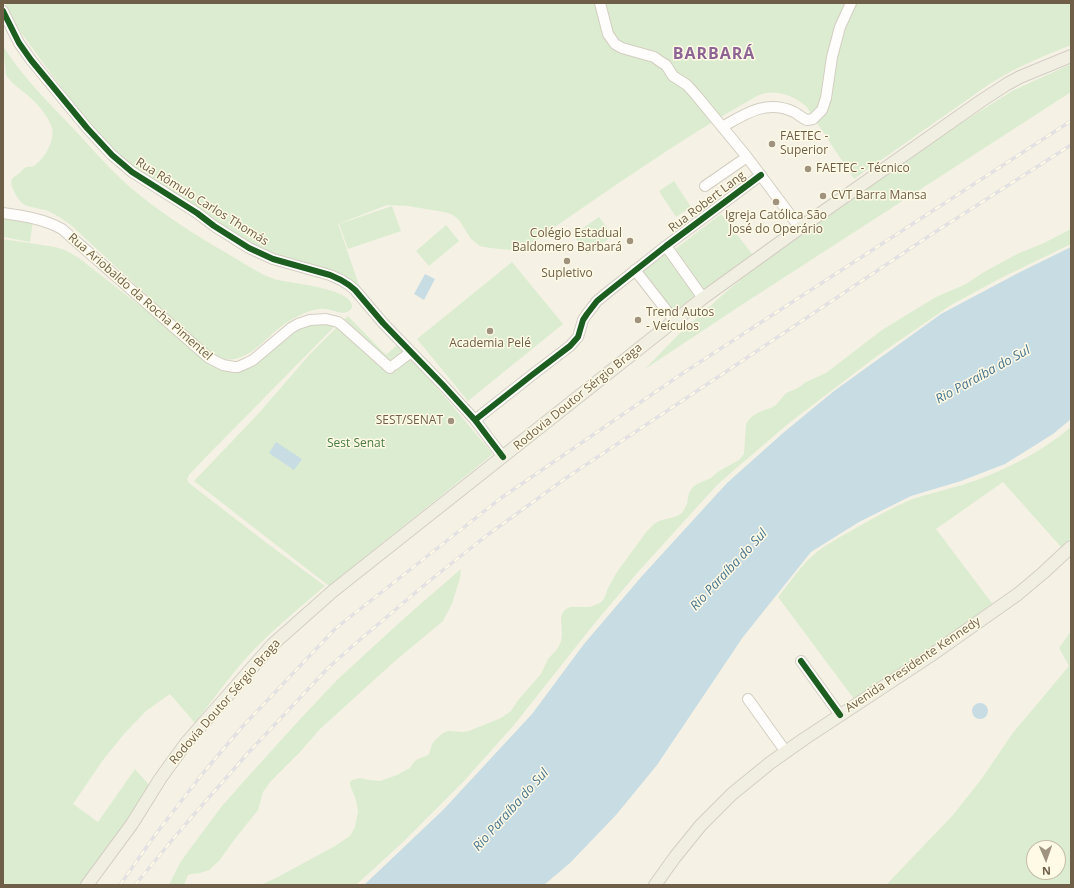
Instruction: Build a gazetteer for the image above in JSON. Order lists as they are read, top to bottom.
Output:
{
  "streets": {
    "main road": ["Rodovia Doutor Sérgio Braga", "Avenida Presidente Kennedy"],
    "street": ["Rua Rômulo Carlos Thomás", "Rua Robert Lang", "Rua Ariobaldo da Rocha Pimentel"]
  },
  "crossings": [
    ["Rua Rômulo Carlos Thomás", "Rua Robert Lang"],
    ["Rua Rômulo Carlos Thomás", "Rua Ariobaldo da Rocha Pimentel"],
    ["Rua Rômulo Carlos Thomás", "Rodovia Doutor Sérgio Braga"]
  ],
  "districts": ["BARBARÁ"],
  "water": ["Rio Paraíba do Sul"],
  "parks": ["Sest Senat"],
  "places": [
    "FAETEC - Superior",
    "FAETEC - Técnico",
    "CVT Barra Mansa",
    "Igreja Católica São José do Operário",
    "Colégio Estadual Baldomero Barbará",
    "Supletivo",
    "Trend Autos - Veículos",
    "Academia Pelé",
    "SEST/SENAT"
  ],
  "north": "bottom"
}
